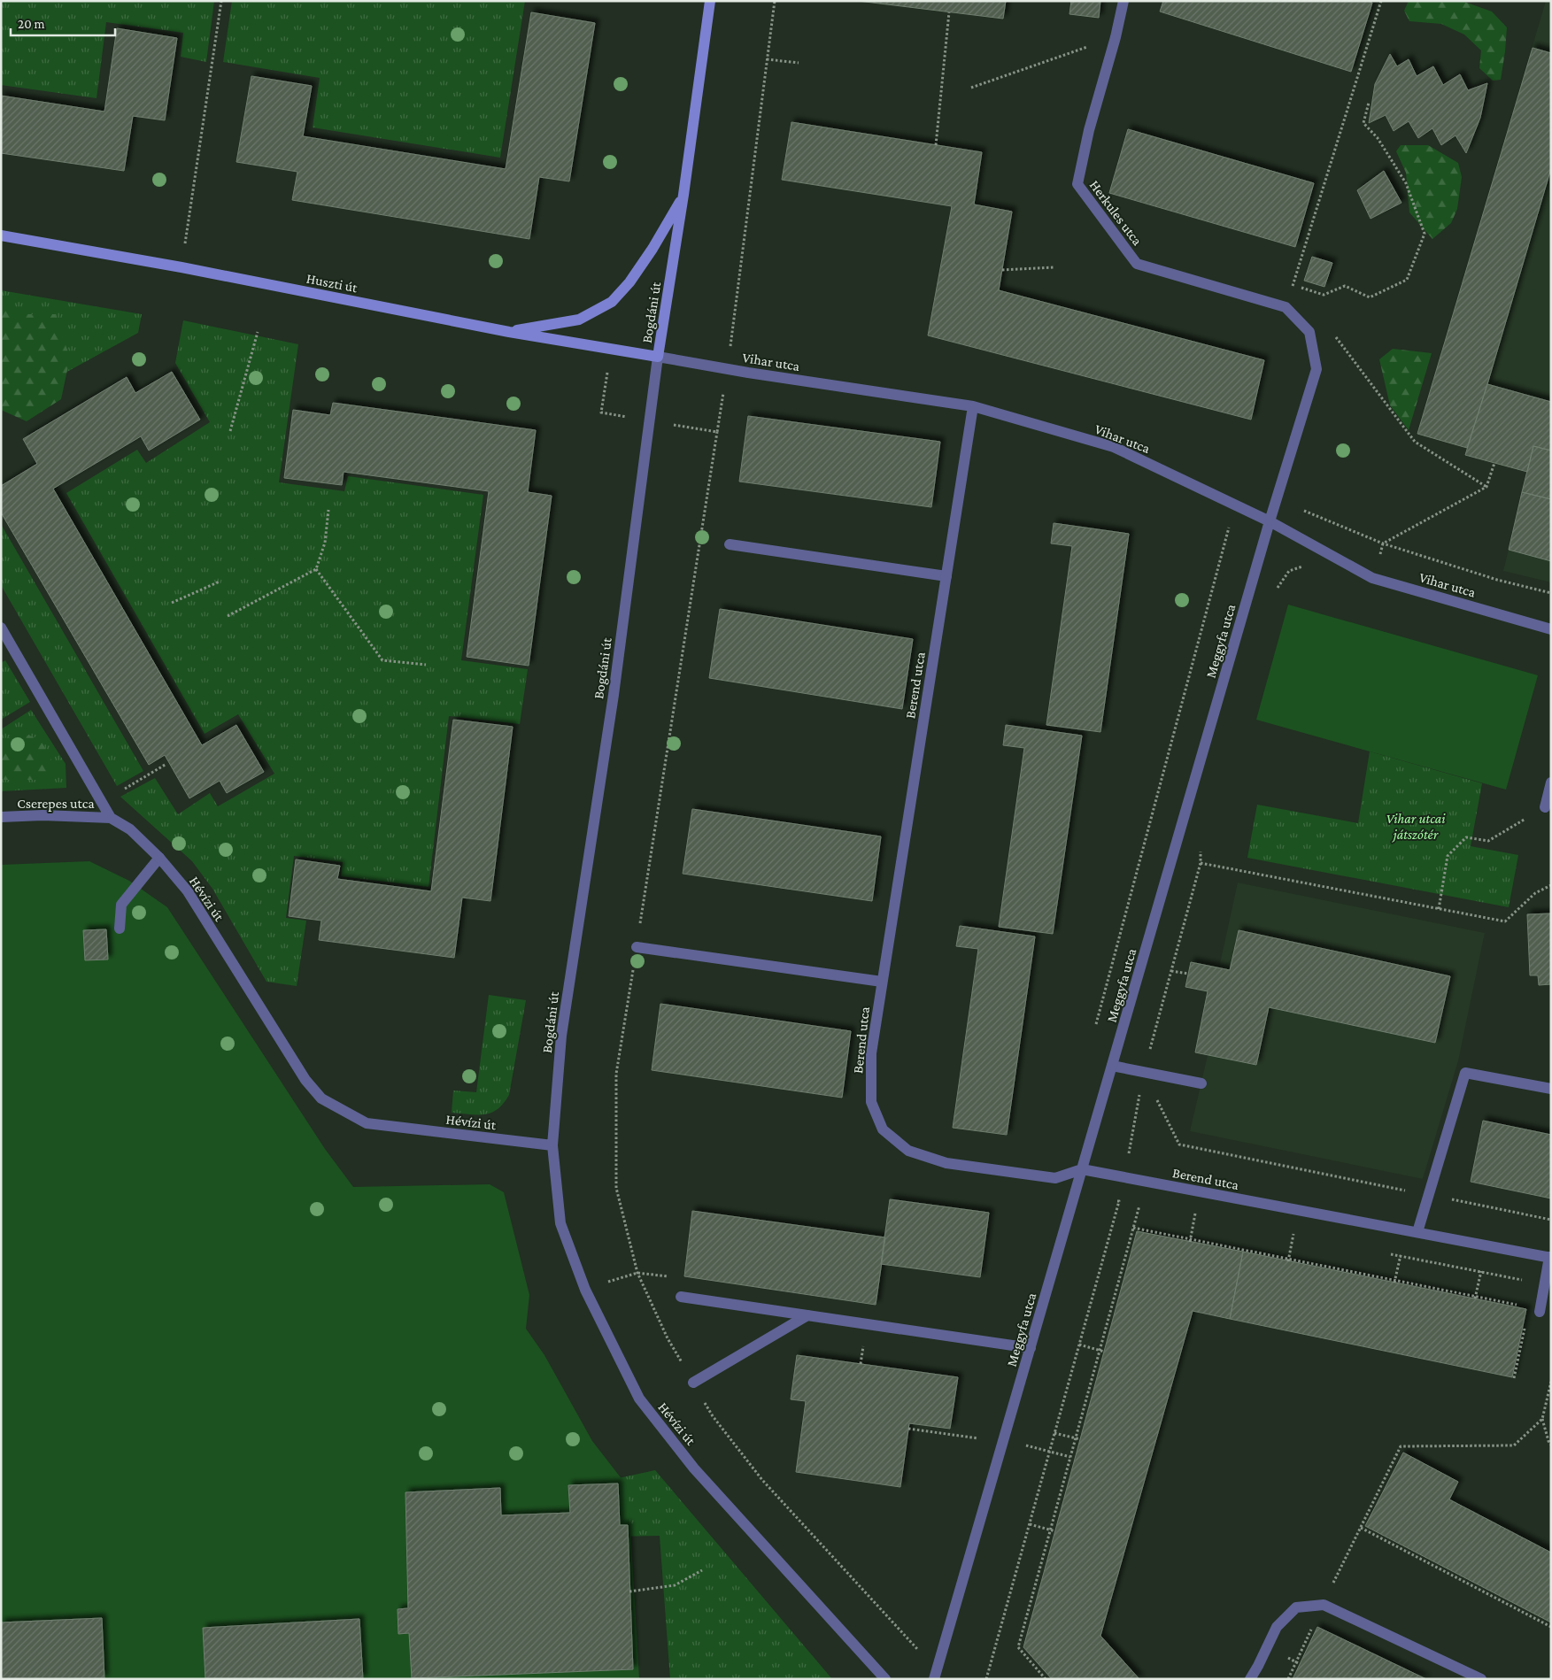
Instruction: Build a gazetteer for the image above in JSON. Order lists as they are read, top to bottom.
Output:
{
  "streets": {
    "street": [
      "Herkules utca",
      "Huszti út",
      "Bogdáni út",
      "Vihar utca",
      "Meggyfa utca",
      "Berend utca",
      "Cserepes utca",
      "Hévízi út"
    ]
  },
  "crossings": [
    ["Herkules utca", "Meggyfa utca"],
    ["Huszti út", "Bogdáni út"],
    ["Huszti út", "Vihar utca"],
    ["Bogdáni út", "Vihar utca"],
    ["Bogdáni út", "Hévízi út"],
    ["Vihar utca", "Meggyfa utca"],
    ["Vihar utca", "Berend utca"],
    ["Meggyfa utca", "Berend utca"],
    ["Cserepes utca", "Hévízi út"]
  ],
  "parks": ["Vihar utcai játszótér"],
  "scale_bar": "20 m"
}
